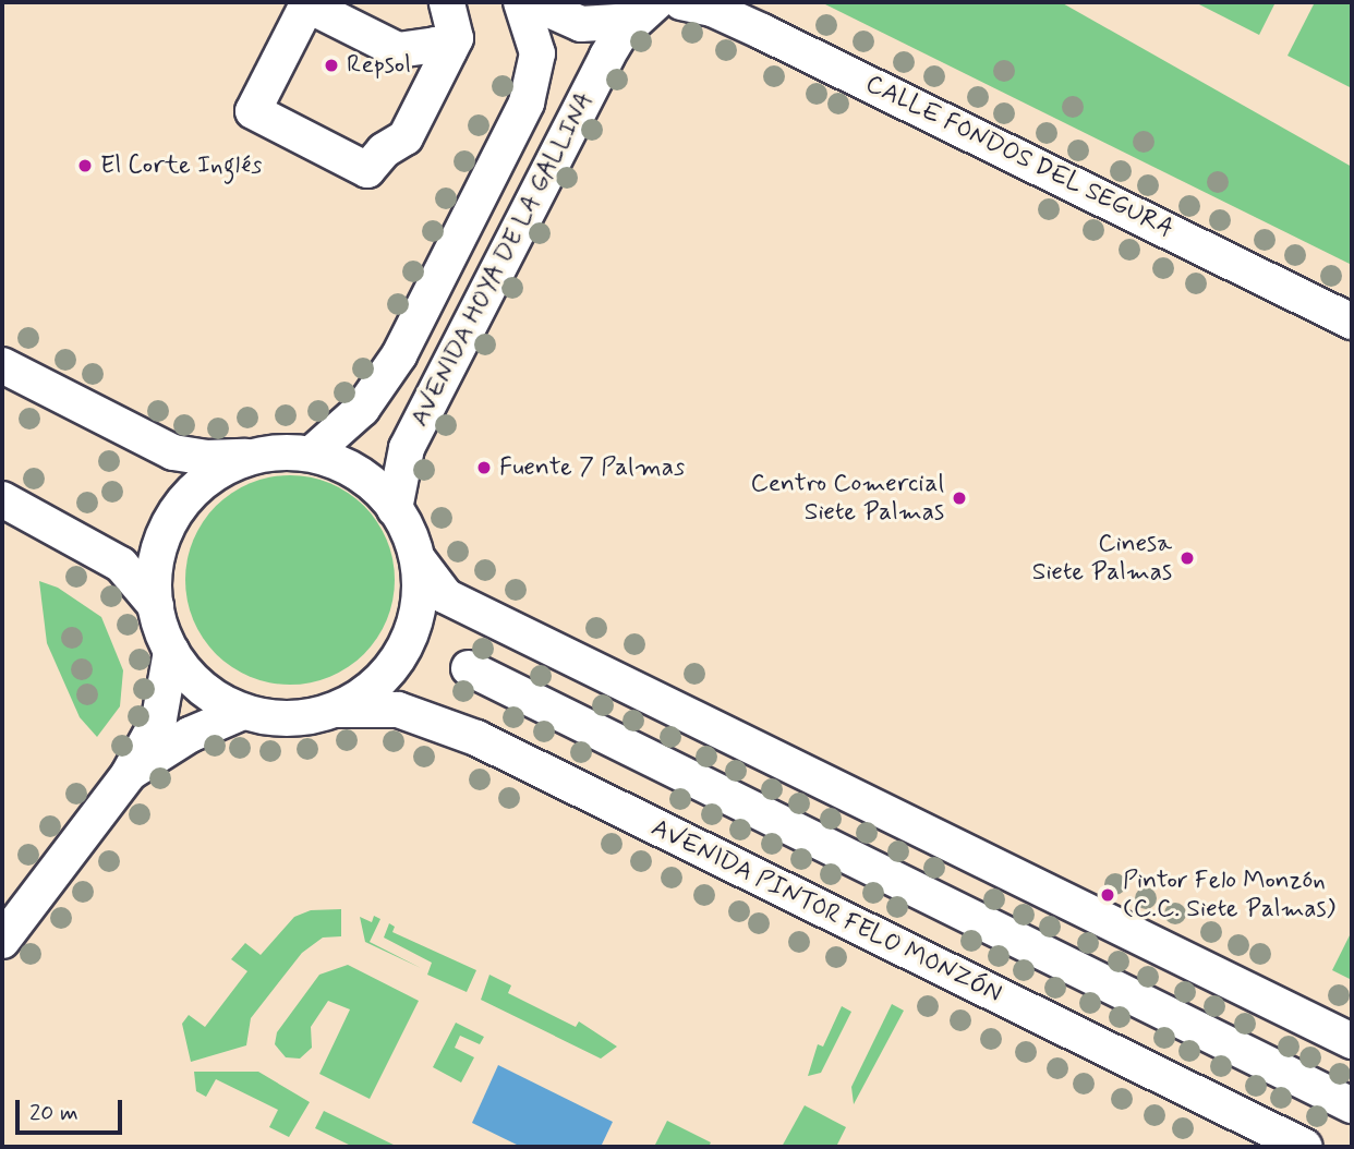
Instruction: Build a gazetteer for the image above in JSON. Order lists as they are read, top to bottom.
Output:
{
  "streets": {
    "street": ["CALLE FONDOS DEL SEGURA", "AVENIDA HOYA DE LA GALLINA", "AVENIDA PINTOR FELO MONZÓN"]
  },
  "crossings": [
    ["CALLE FONDOS DEL SEGURA", "AVENIDA HOYA DE LA GALLINA"],
    ["AVENIDA HOYA DE LA GALLINA", "AVENIDA PINTOR FELO MONZÓN"]
  ],
  "places": [
    "Repsol",
    "El Corte Inglés",
    "Fuente 7 Palmas",
    "Centro Comercial Siete Palmas",
    "Cinesa Siete Palmas",
    "Pintor Felo Monzón (C.C. Siete Palmas)"
  ],
  "scale_bar": "20 m"
}
